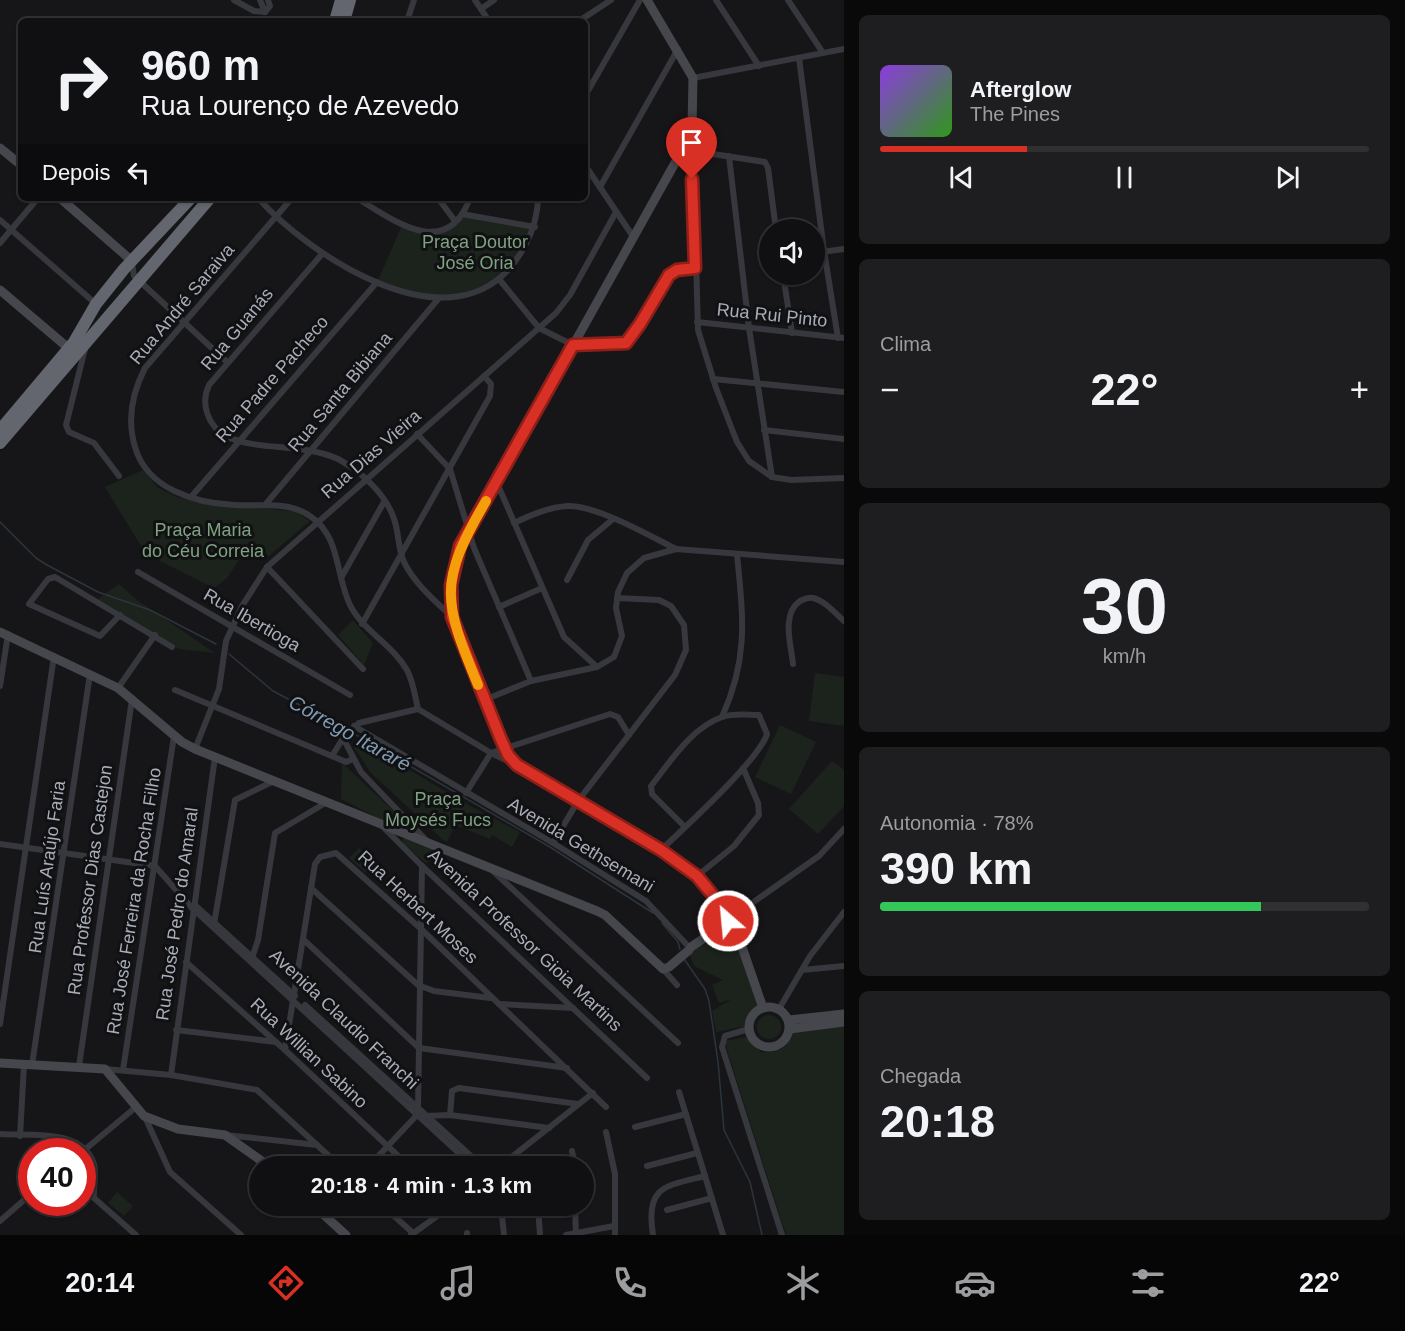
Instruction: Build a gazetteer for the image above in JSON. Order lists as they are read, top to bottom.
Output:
{
  "streets": {
    "street": [
      "Rua André Saraiva",
      "Rua Rui Pinto",
      "Rua Guanás",
      "Rua Padre Pacheco",
      "Rua Santa Bibiana",
      "Rua Dias Vieira",
      "Rua Ibertioga",
      "Avenida Gethsemani",
      "Rua Luís Araújo Faria",
      "Rua Professor Dias Castejon",
      "Rua José Ferreira da Rocha Filho",
      "Rua Herbert Moses",
      "Rua José Pedro do Amaral",
      "Avenida Professor Gioia Martins",
      "Avenida Claudio Franchi",
      "Rua Willian Sabino"
    ]
  },
  "crossings": [
    ["Rua André Saraiva", "Rua Padre Pacheco"],
    ["Rua André Saraiva", "Rua Santa Bibiana"],
    ["Rua André Saraiva", "Rua Dias Vieira"],
    ["Rua Guanás", "Rua Padre Pacheco"],
    ["Rua Guanás", "Rua Santa Bibiana"],
    ["Rua Guanás", "Rua Dias Vieira"],
    ["Rua Dias Vieira", "Rua Ibertioga"],
    ["Rua José Ferreira da Rocha Filho", "Avenida Claudio Franchi"],
    ["Rua Herbert Moses", "Avenida Claudio Franchi"],
    ["Rua Herbert Moses", "Rua Willian Sabino"],
    ["Rua José Pedro do Amaral", "Avenida Claudio Franchi"],
    ["Rua José Pedro do Amaral", "Rua Willian Sabino"]
  ],
  "water": ["Córrego Itararé"],
  "parks": ["Praça Doutor José Oria", "Praça Maria do Céu Correia", "Praça Moysés Fucs"],
  "page": {
    "turn": ["960 m", "Rua Lourenço de Azevedo"],
    "song": ["Afterglow", "The Pines"],
    "then": "Depois",
    "tile": [
      "Clima",
      ["30", "km/h"],
      ["Autonomia · 78%", "390 km"],
      ["Chegada", "20:18"]
    ],
    "heat": ["−", "22°", "+"],
    "limit": "40",
    "trip": "20:18 · 4 min · 1.3 km",
    "tabs": ["20:14", "22°"]
  }
}
